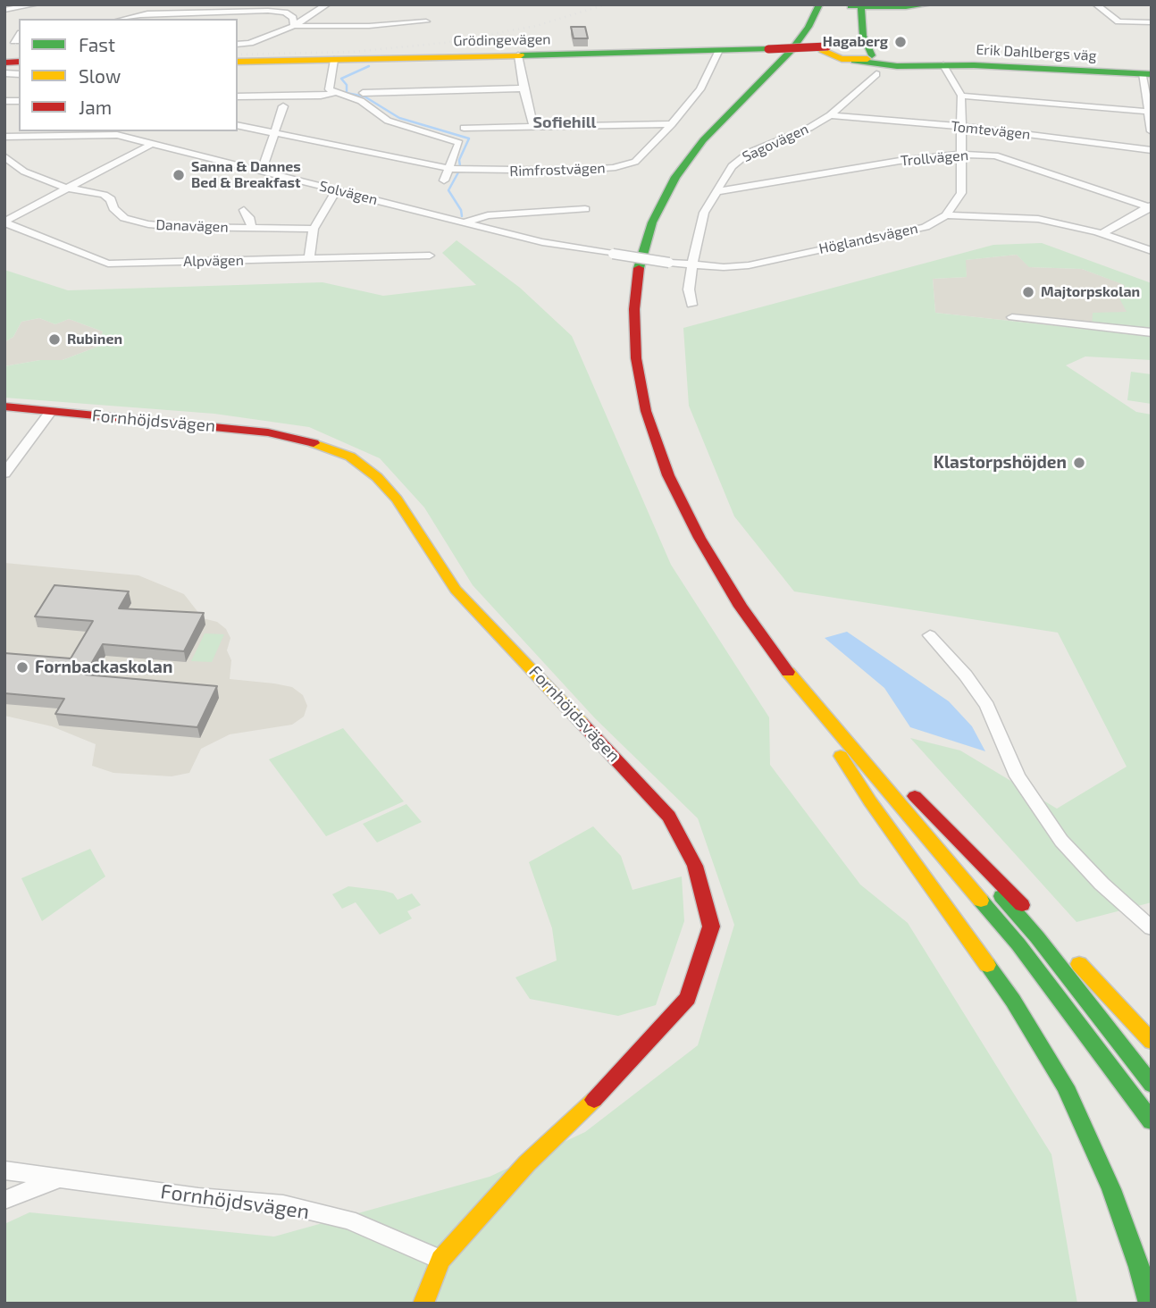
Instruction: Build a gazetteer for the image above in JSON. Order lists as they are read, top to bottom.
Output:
{
  "streets": {
    "main road": ["Grödingevägen", "Erik Dahlbergs väg", "Fornhöjdsvägen"],
    "street": [
      "Tomtevägen",
      "Sagovägen",
      "Trollvägen",
      "Rimfrostvägen",
      "Solvägen",
      "Danavägen",
      "Höglandsvägen",
      "Alpvägen"
    ]
  },
  "crossings": [
    ["Grödingevägen", "Erik Dahlbergs väg"],
    ["Grödingevägen", "Rimfrostvägen"],
    ["Tomtevägen", "Sagovägen"],
    ["Sagovägen", "Trollvägen"],
    ["Sagovägen", "Solvägen"],
    ["Sagovägen", "Höglandsvägen"],
    ["Solvägen", "Höglandsvägen"]
  ],
  "districts": ["Sofiehill"],
  "places": [
    "Hagaberg",
    "Sanna & Dannes Bed & Breakfast",
    "Majtorpskolan",
    "Rubinen",
    "Klastorpshöjden",
    "Fornbackaskolan"
  ],
  "legend": ["Fast", "Slow", "Jam"]
}
